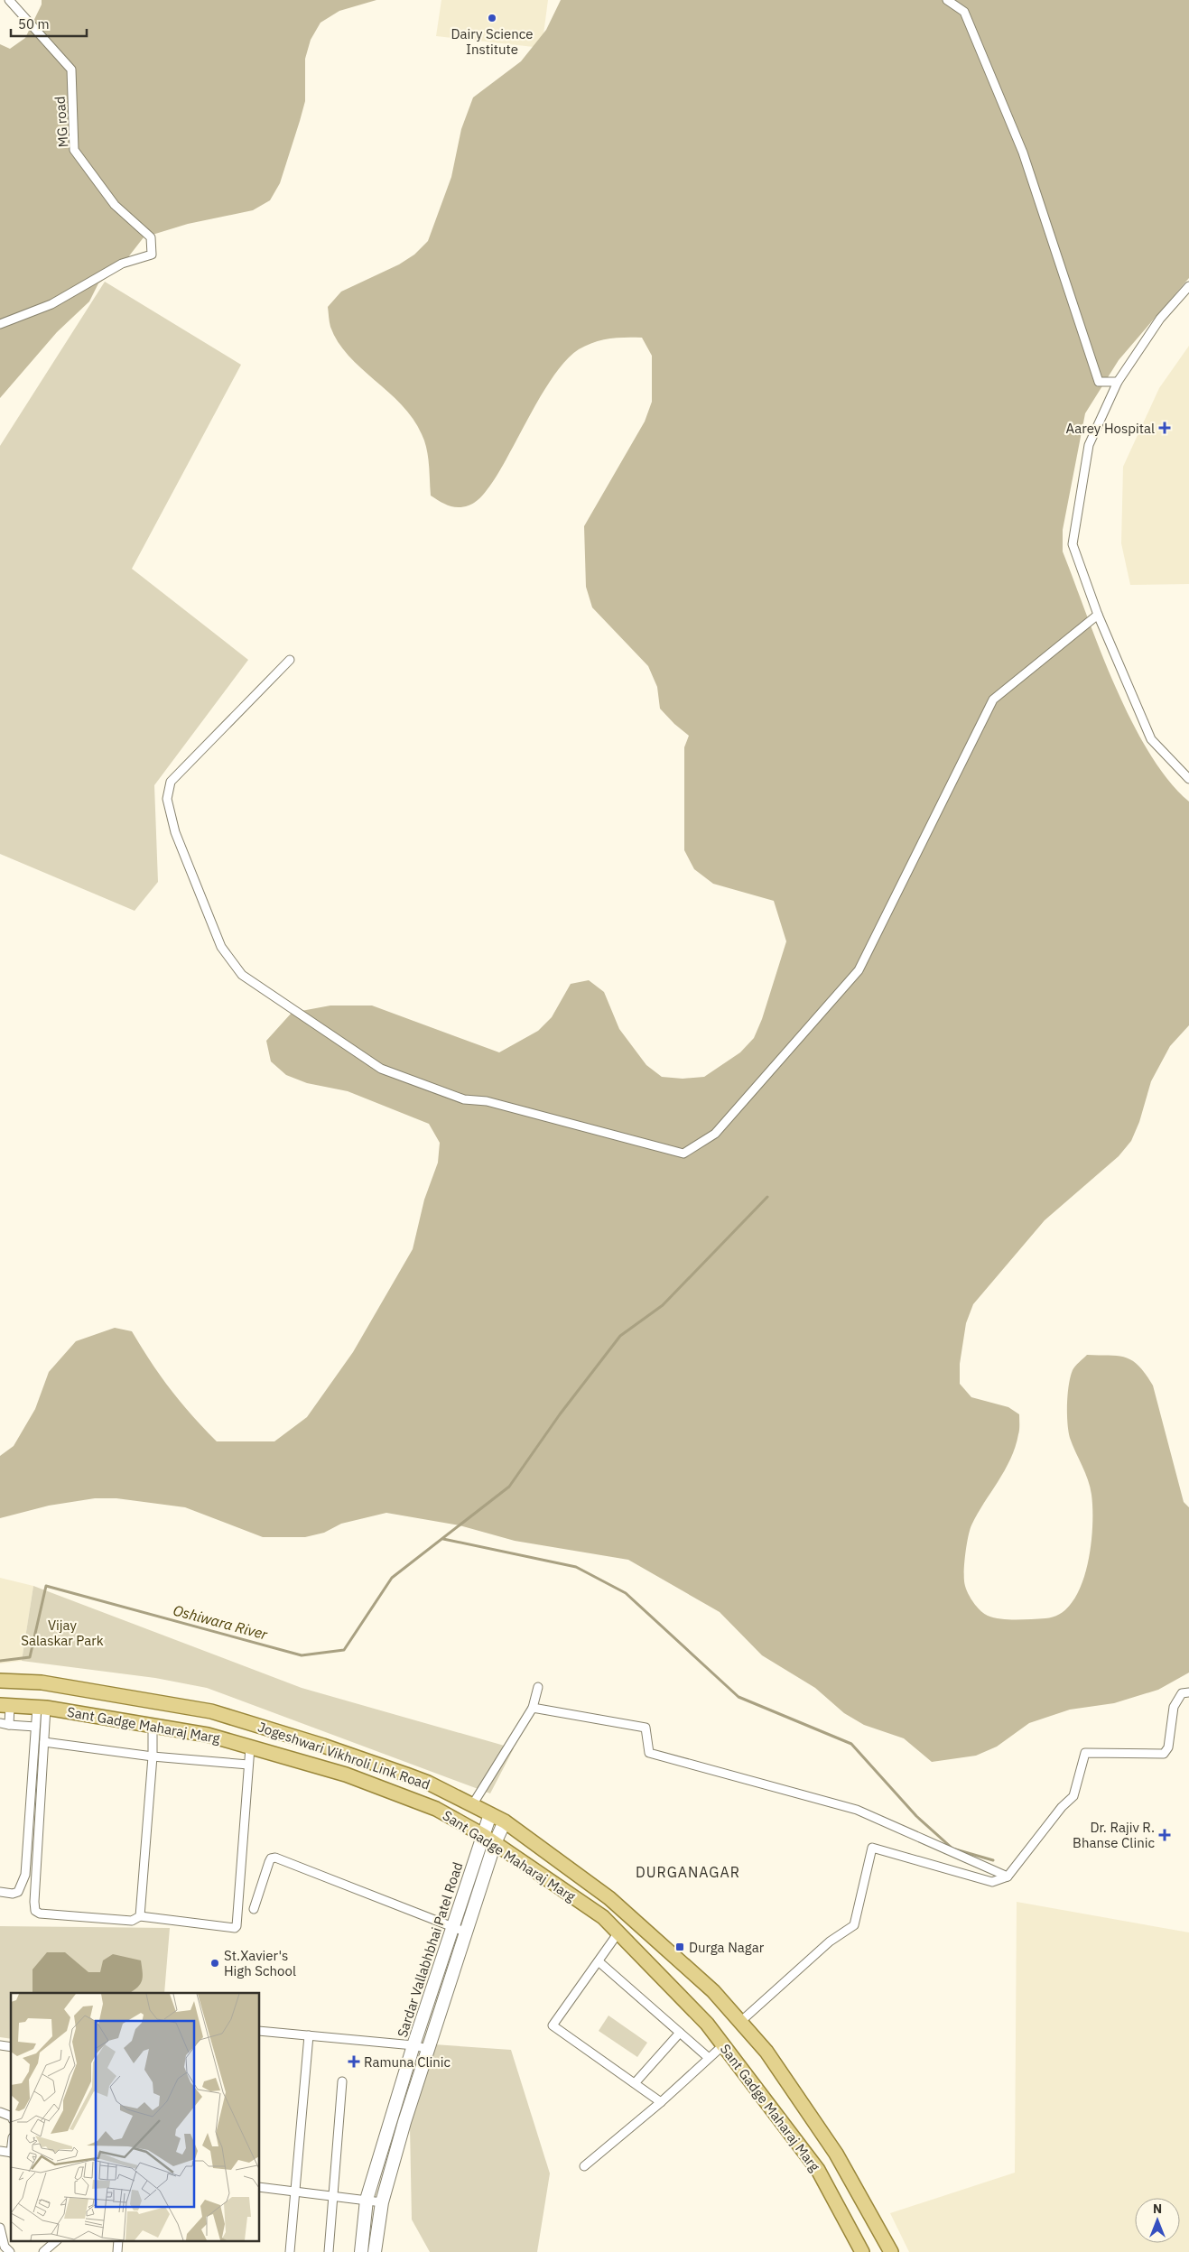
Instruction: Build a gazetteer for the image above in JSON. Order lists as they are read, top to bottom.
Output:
{
  "streets": {
    "main road": ["Sant Gadge Maharaj Marg", "Jogeshwari Vikhroli Link Road", "Sardar Vallabhbhai Patel Road"],
    "street": ["MG road"]
  },
  "crossings": [
    ["Sant Gadge Maharaj Marg", "Sardar Vallabhbhai Patel Road"],
    ["Jogeshwari Vikhroli Link Road", "Sardar Vallabhbhai Patel Road"]
  ],
  "districts": ["DURGANAGAR"],
  "water": ["Oshiwara River"],
  "parks": ["Vijay Salaskar Park"],
  "places": {
    "other": ["Dairy Science Institute", "St.Xavier's High School"],
    "health": ["Aarey Hospital", "Dr. Rajiv R. Bhanse Clinic", "Ramuna Clinic"],
    "transit": ["Durga Nagar"]
  },
  "scale_bar": "50 m",
  "north": "top"
}
